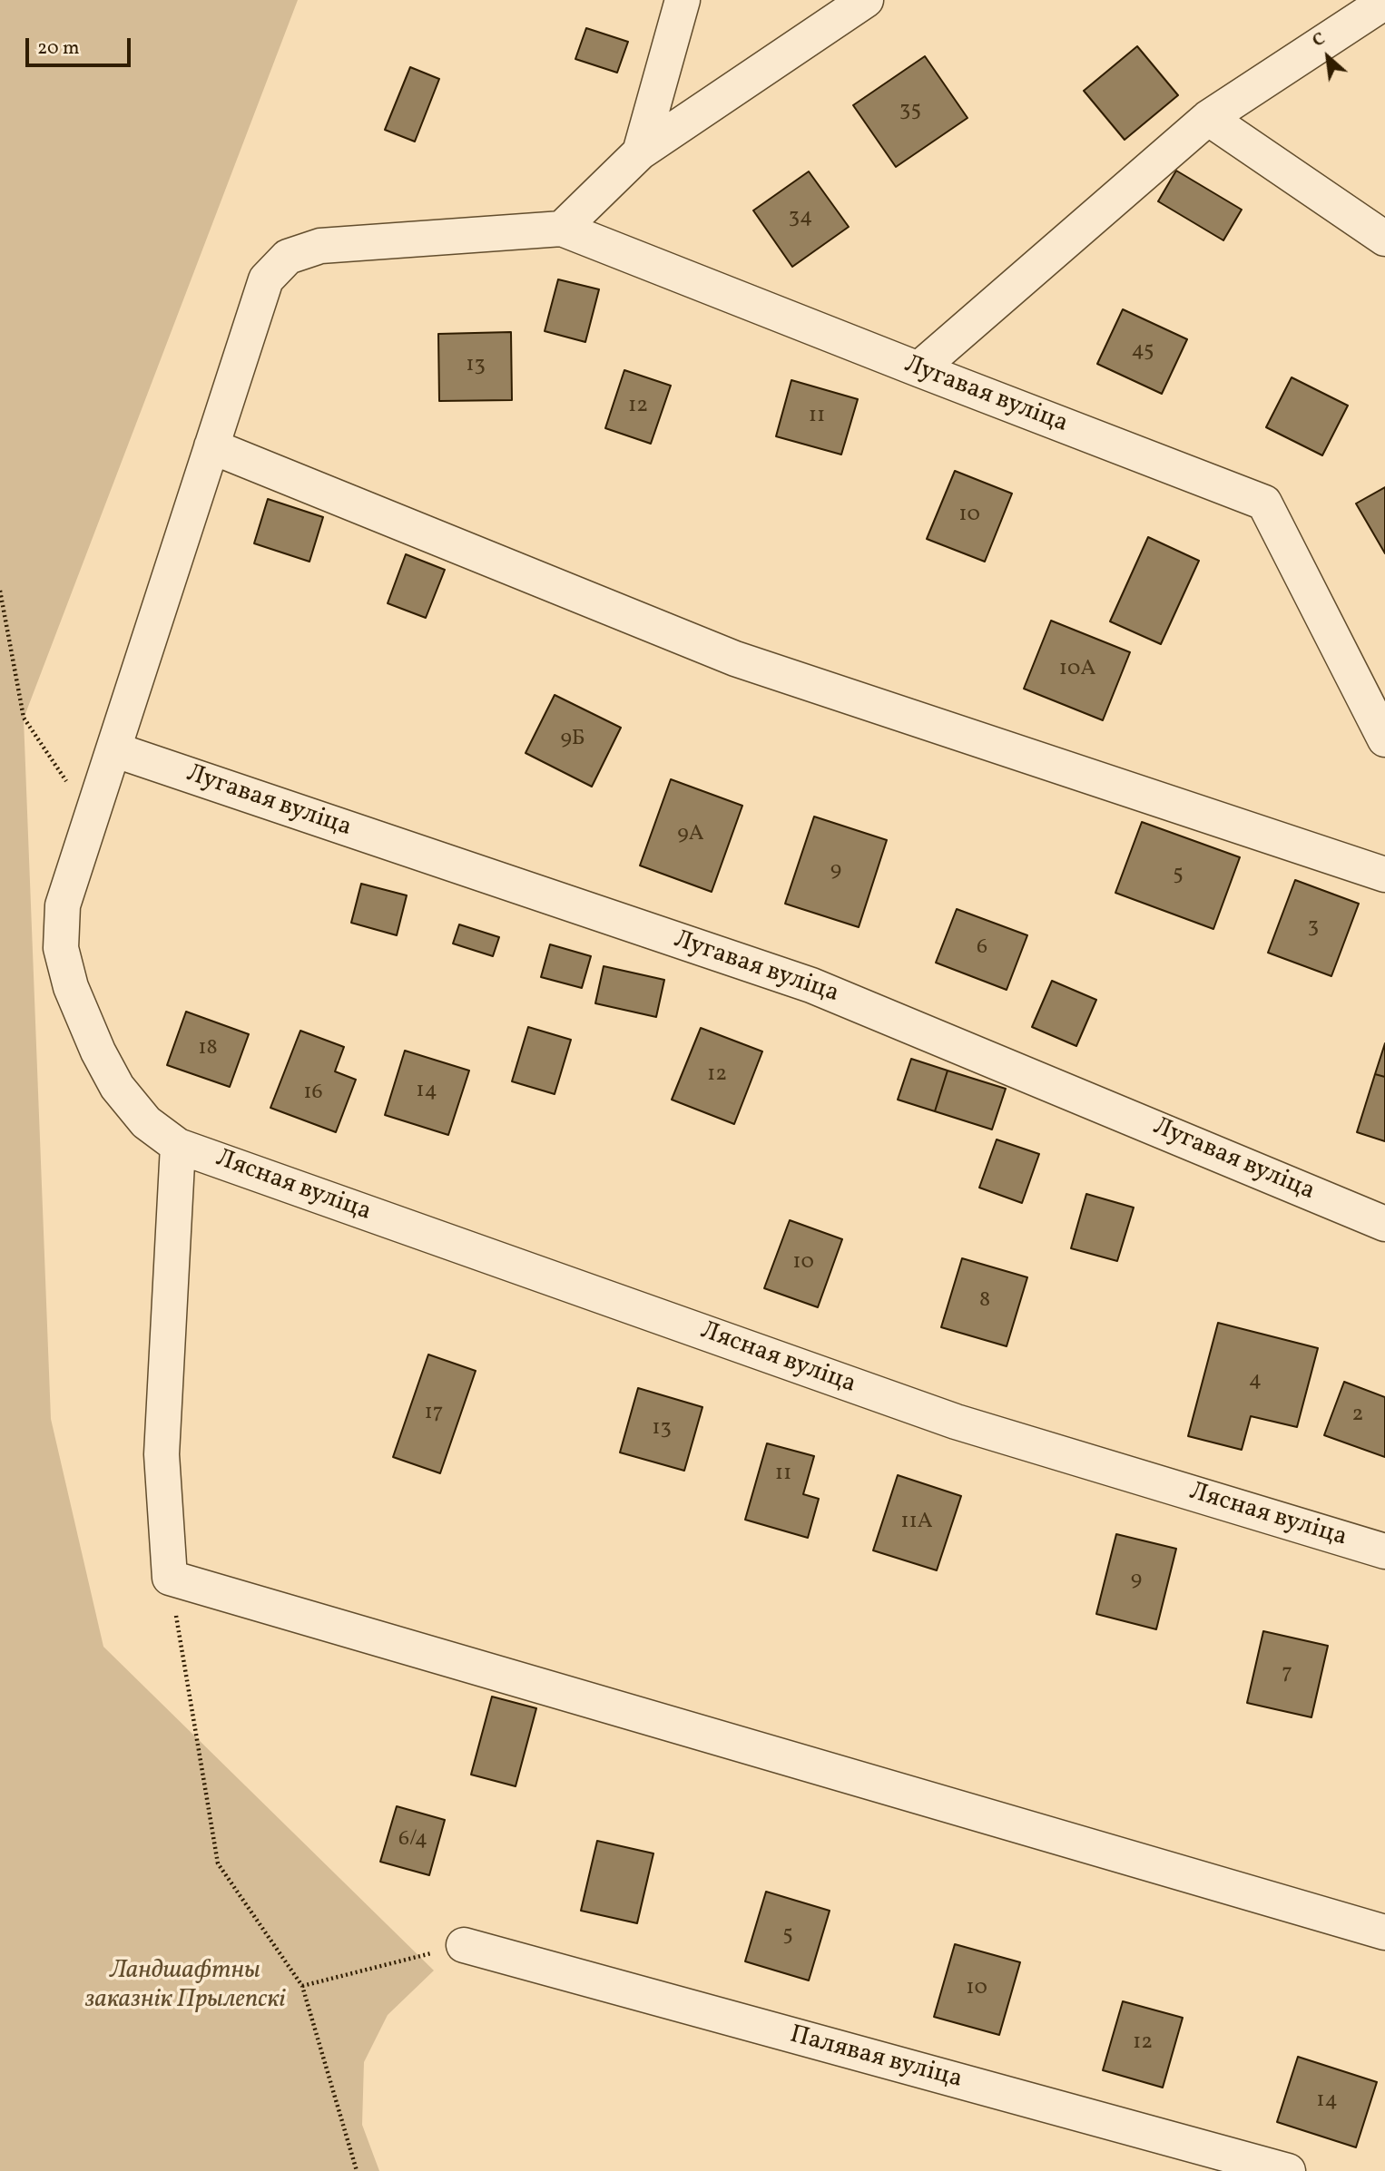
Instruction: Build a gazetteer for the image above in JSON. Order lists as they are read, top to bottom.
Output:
{
  "streets": {
    "street": ["Лугавая вуліца", "Лясная вуліца", "Палявая вуліца"]
  },
  "crossings": [
    ["Лугавая вуліца", "Лясная вуліца"]
  ],
  "parks": ["Ландшафтны заказнік Прылепскі"],
  "house_numbers": [
    "35",
    "34",
    "45",
    "13",
    "12",
    "11",
    "10",
    "10А",
    "9Б",
    "9А",
    "9",
    "5",
    "3",
    "6",
    "18",
    "12",
    "14",
    "16",
    "10",
    "8",
    "4",
    "17",
    "2",
    "13",
    "11",
    "11А",
    "9",
    "7",
    "6/4",
    "5",
    "10",
    "12",
    "14"
  ],
  "scale_bar": "20 m",
  "north": "top left"
}
